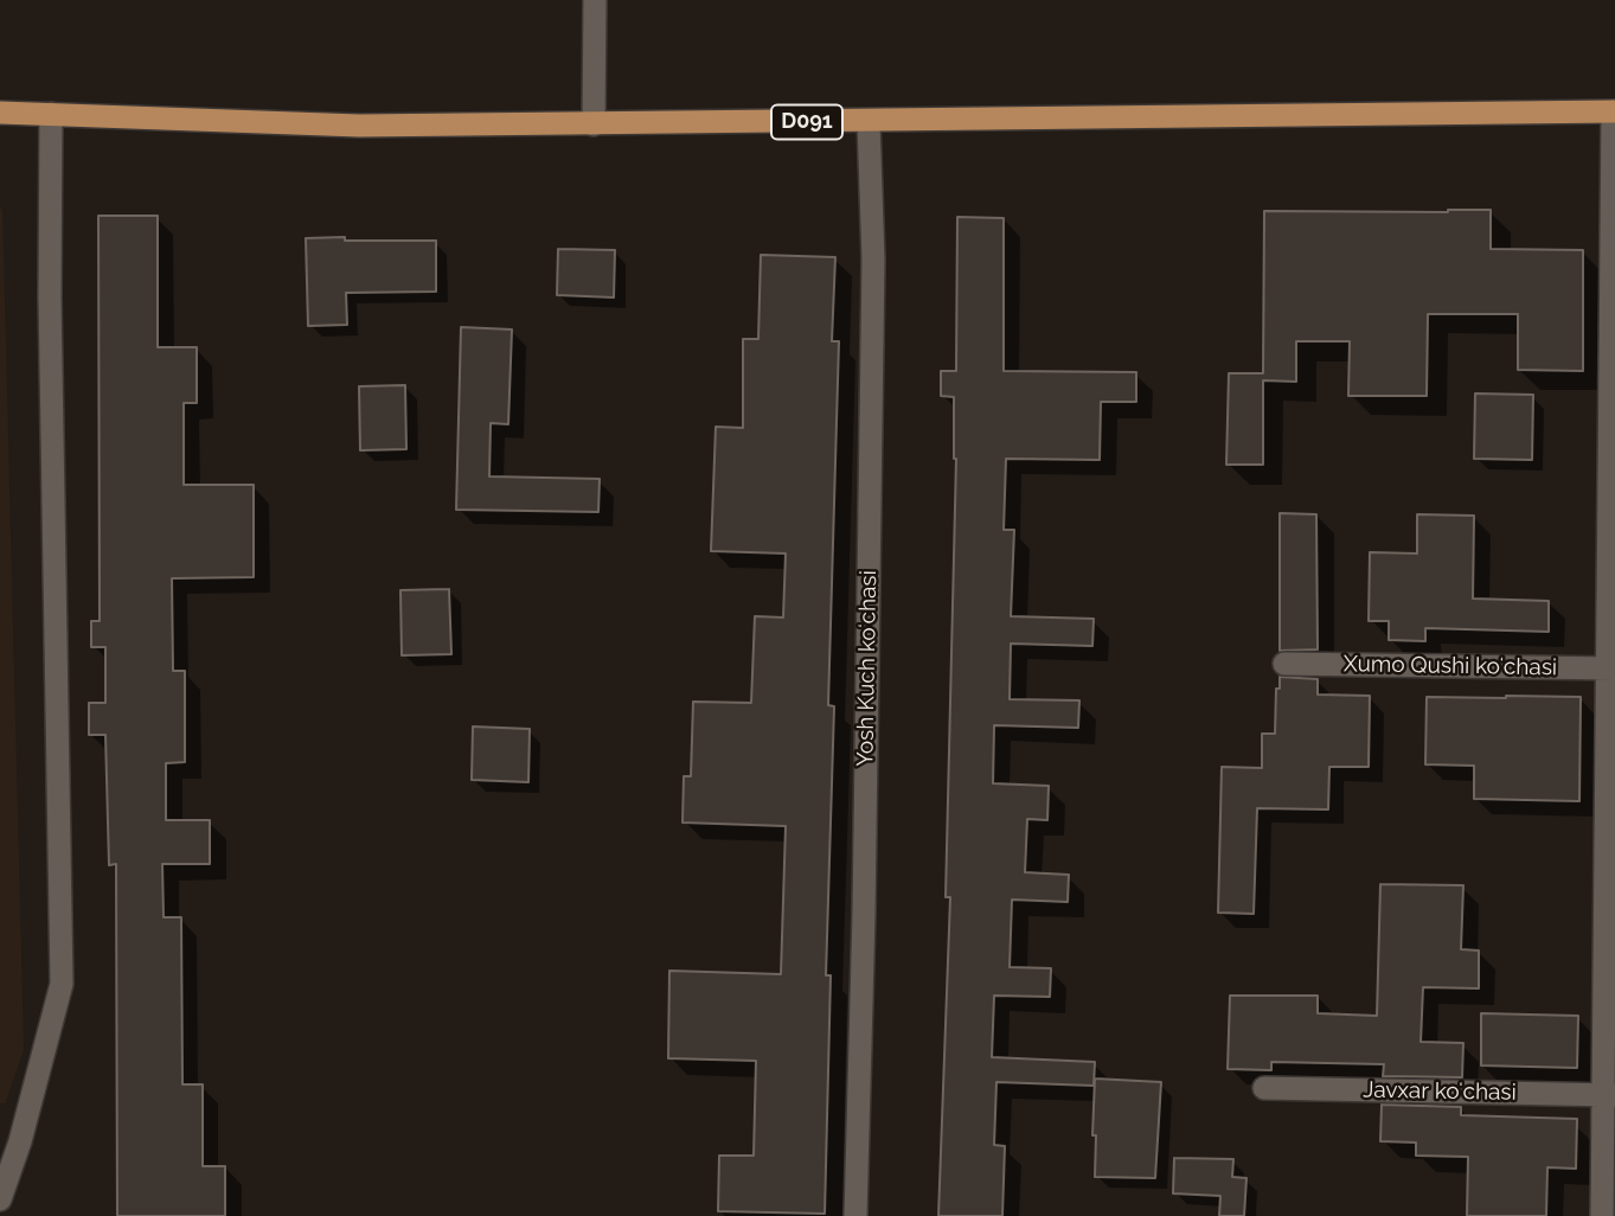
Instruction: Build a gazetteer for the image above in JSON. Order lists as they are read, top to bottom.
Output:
{
  "streets": {
    "main road": ["D091"],
    "street": ["Xumo Qushi koʻchasi", "Yosh Kuch koʻchasi", "Javxar koʻchasi"]
  },
  "crossings": [
    ["D091", "Yosh Kuch koʻchasi"]
  ]
}
